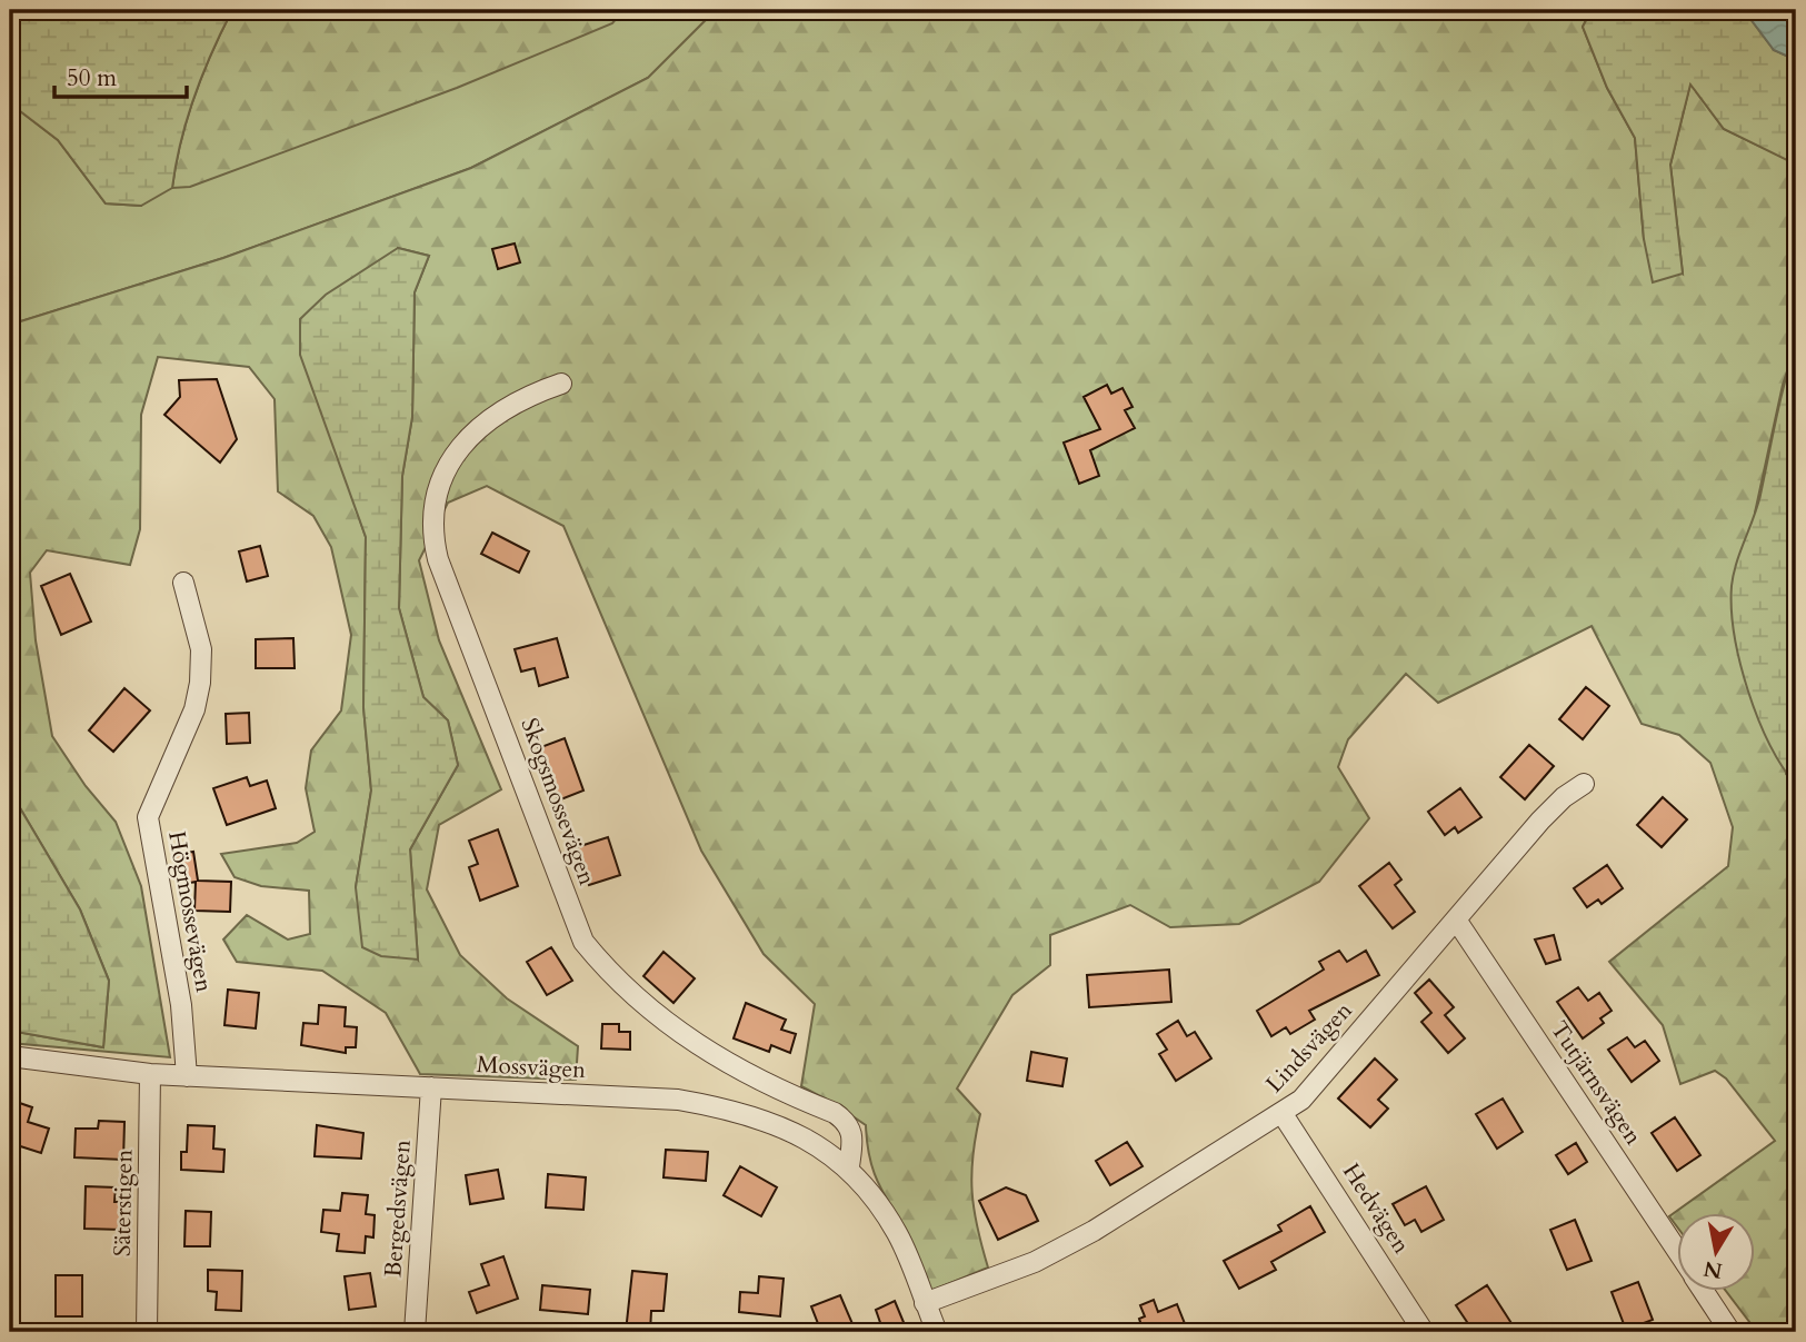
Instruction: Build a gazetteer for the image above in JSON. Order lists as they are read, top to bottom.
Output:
{
  "streets": {
    "street": [
      "Skogsmossevägen",
      "Högmossevägen",
      "Lindsvägen",
      "Mossvägen",
      "Tutjärnsvägen",
      "Säterstigen",
      "Bergedsvägen",
      "Hedvägen"
    ]
  },
  "crossings": [
    ["Skogsmossevägen", "Mossvägen"],
    ["Högmossevägen", "Mossvägen"],
    ["Lindsvägen", "Mossvägen"],
    ["Lindsvägen", "Tutjärnsvägen"],
    ["Lindsvägen", "Hedvägen"],
    ["Mossvägen", "Säterstigen"],
    ["Mossvägen", "Bergedsvägen"]
  ],
  "scale_bar": "50 m",
  "north": "bottom"
}
